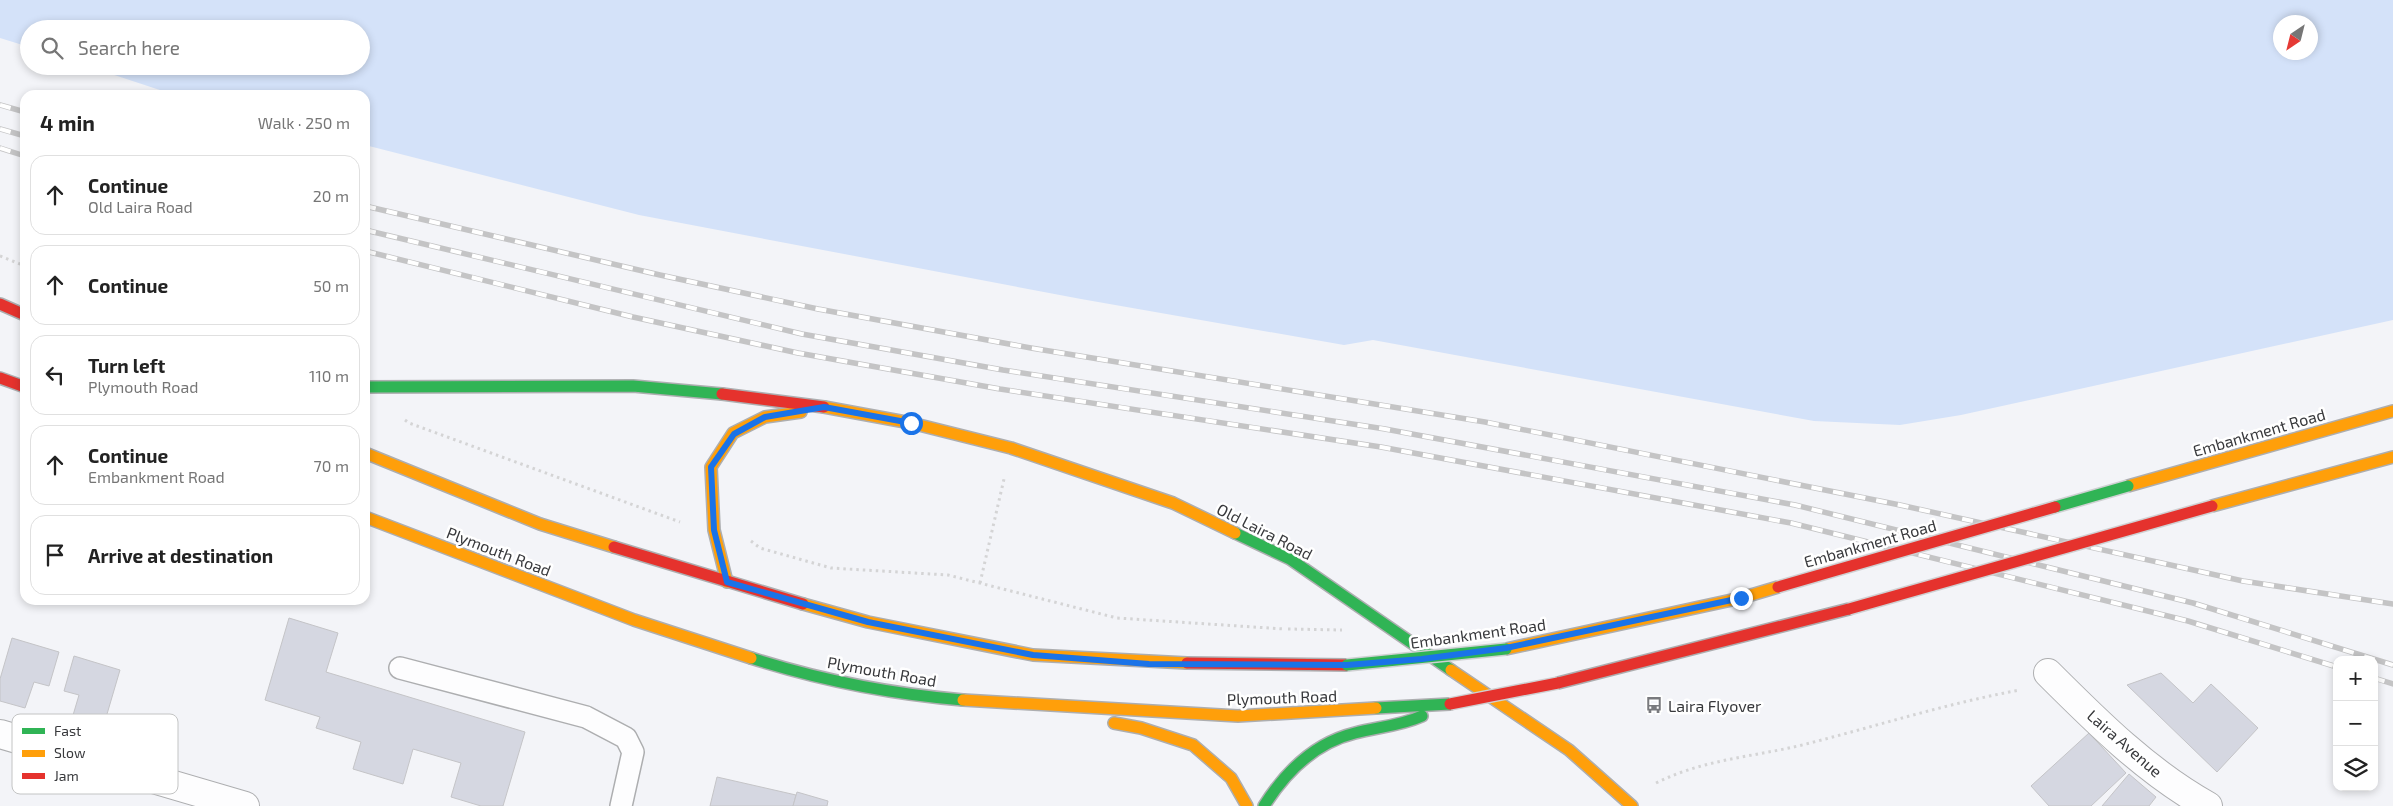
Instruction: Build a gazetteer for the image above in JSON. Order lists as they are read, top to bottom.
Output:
{
  "streets": {
    "main road": ["Embankment Road", "Old Laira Road", "Plymouth Road"],
    "street": ["Laira Avenue"]
  },
  "crossings": [
    ["Embankment Road", "Plymouth Road"]
  ],
  "places": {
    "bus stop": ["Laira Flyover"]
  },
  "legend": ["Fast", "Slow", "Jam"],
  "north": "bottom left",
  "page": {
    "search": "Search here",
    "heading": ["4 min", "Walk · 250 m"],
    "list": [
      ["Continue", "Old Laira Road", "20 m"],
      ["Continue", "50 m"],
      ["Turn left", "Plymouth Road", "110 m"],
      ["Continue", "Embankment Road", "70 m"],
      "Arrive at destination"
    ],
    "map_buttons": ["+", "−"]
  }
}
